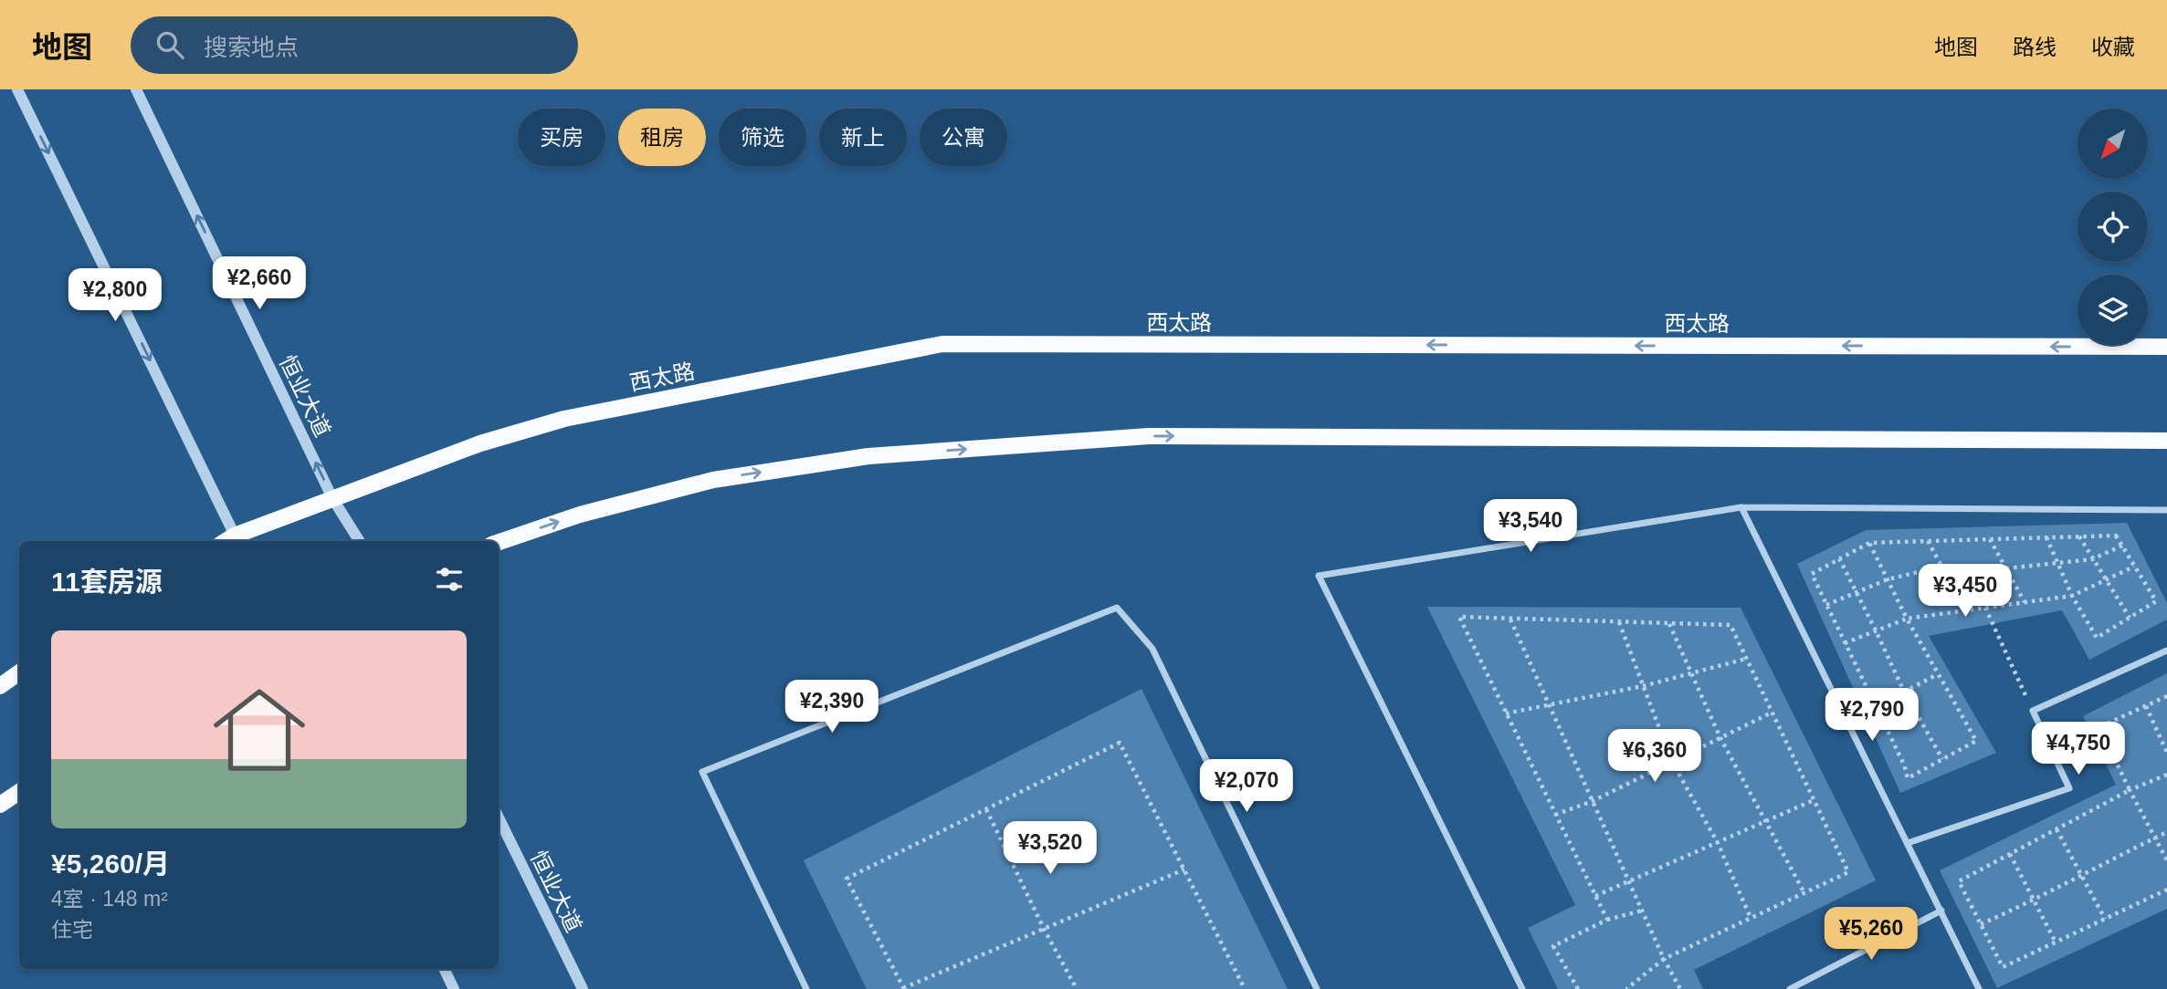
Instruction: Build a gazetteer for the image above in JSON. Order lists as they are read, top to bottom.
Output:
{
  "streets": {
    "main road": ["西太路"],
    "street": ["恒业大道"]
  },
  "crossings": [
    ["西太路", "恒业大道"]
  ],
  "one_way": ["恒业大道"],
  "north": "bottom left",
  "page": {
    "header": "地图",
    "search": "搜索地点",
    "nav": ["地图", "路线", "收藏"],
    "chip": [
      "买房",
      "租房",
      "筛选",
      "新上",
      "公寓"
    ],
    "price": [
      "¥2,660",
      "¥2,800",
      "¥3,540",
      "¥3,450",
      "¥2,390",
      "¥2,790",
      "¥4,750",
      "¥6,360",
      "¥2,070",
      "¥3,520",
      "¥5,260"
    ],
    "heading": "11套房源",
    "list": [
      {
        "name": "¥5,260/月",
        "note": "4室 · 148 m² · 住宅"
      }
    ]
  }
}
